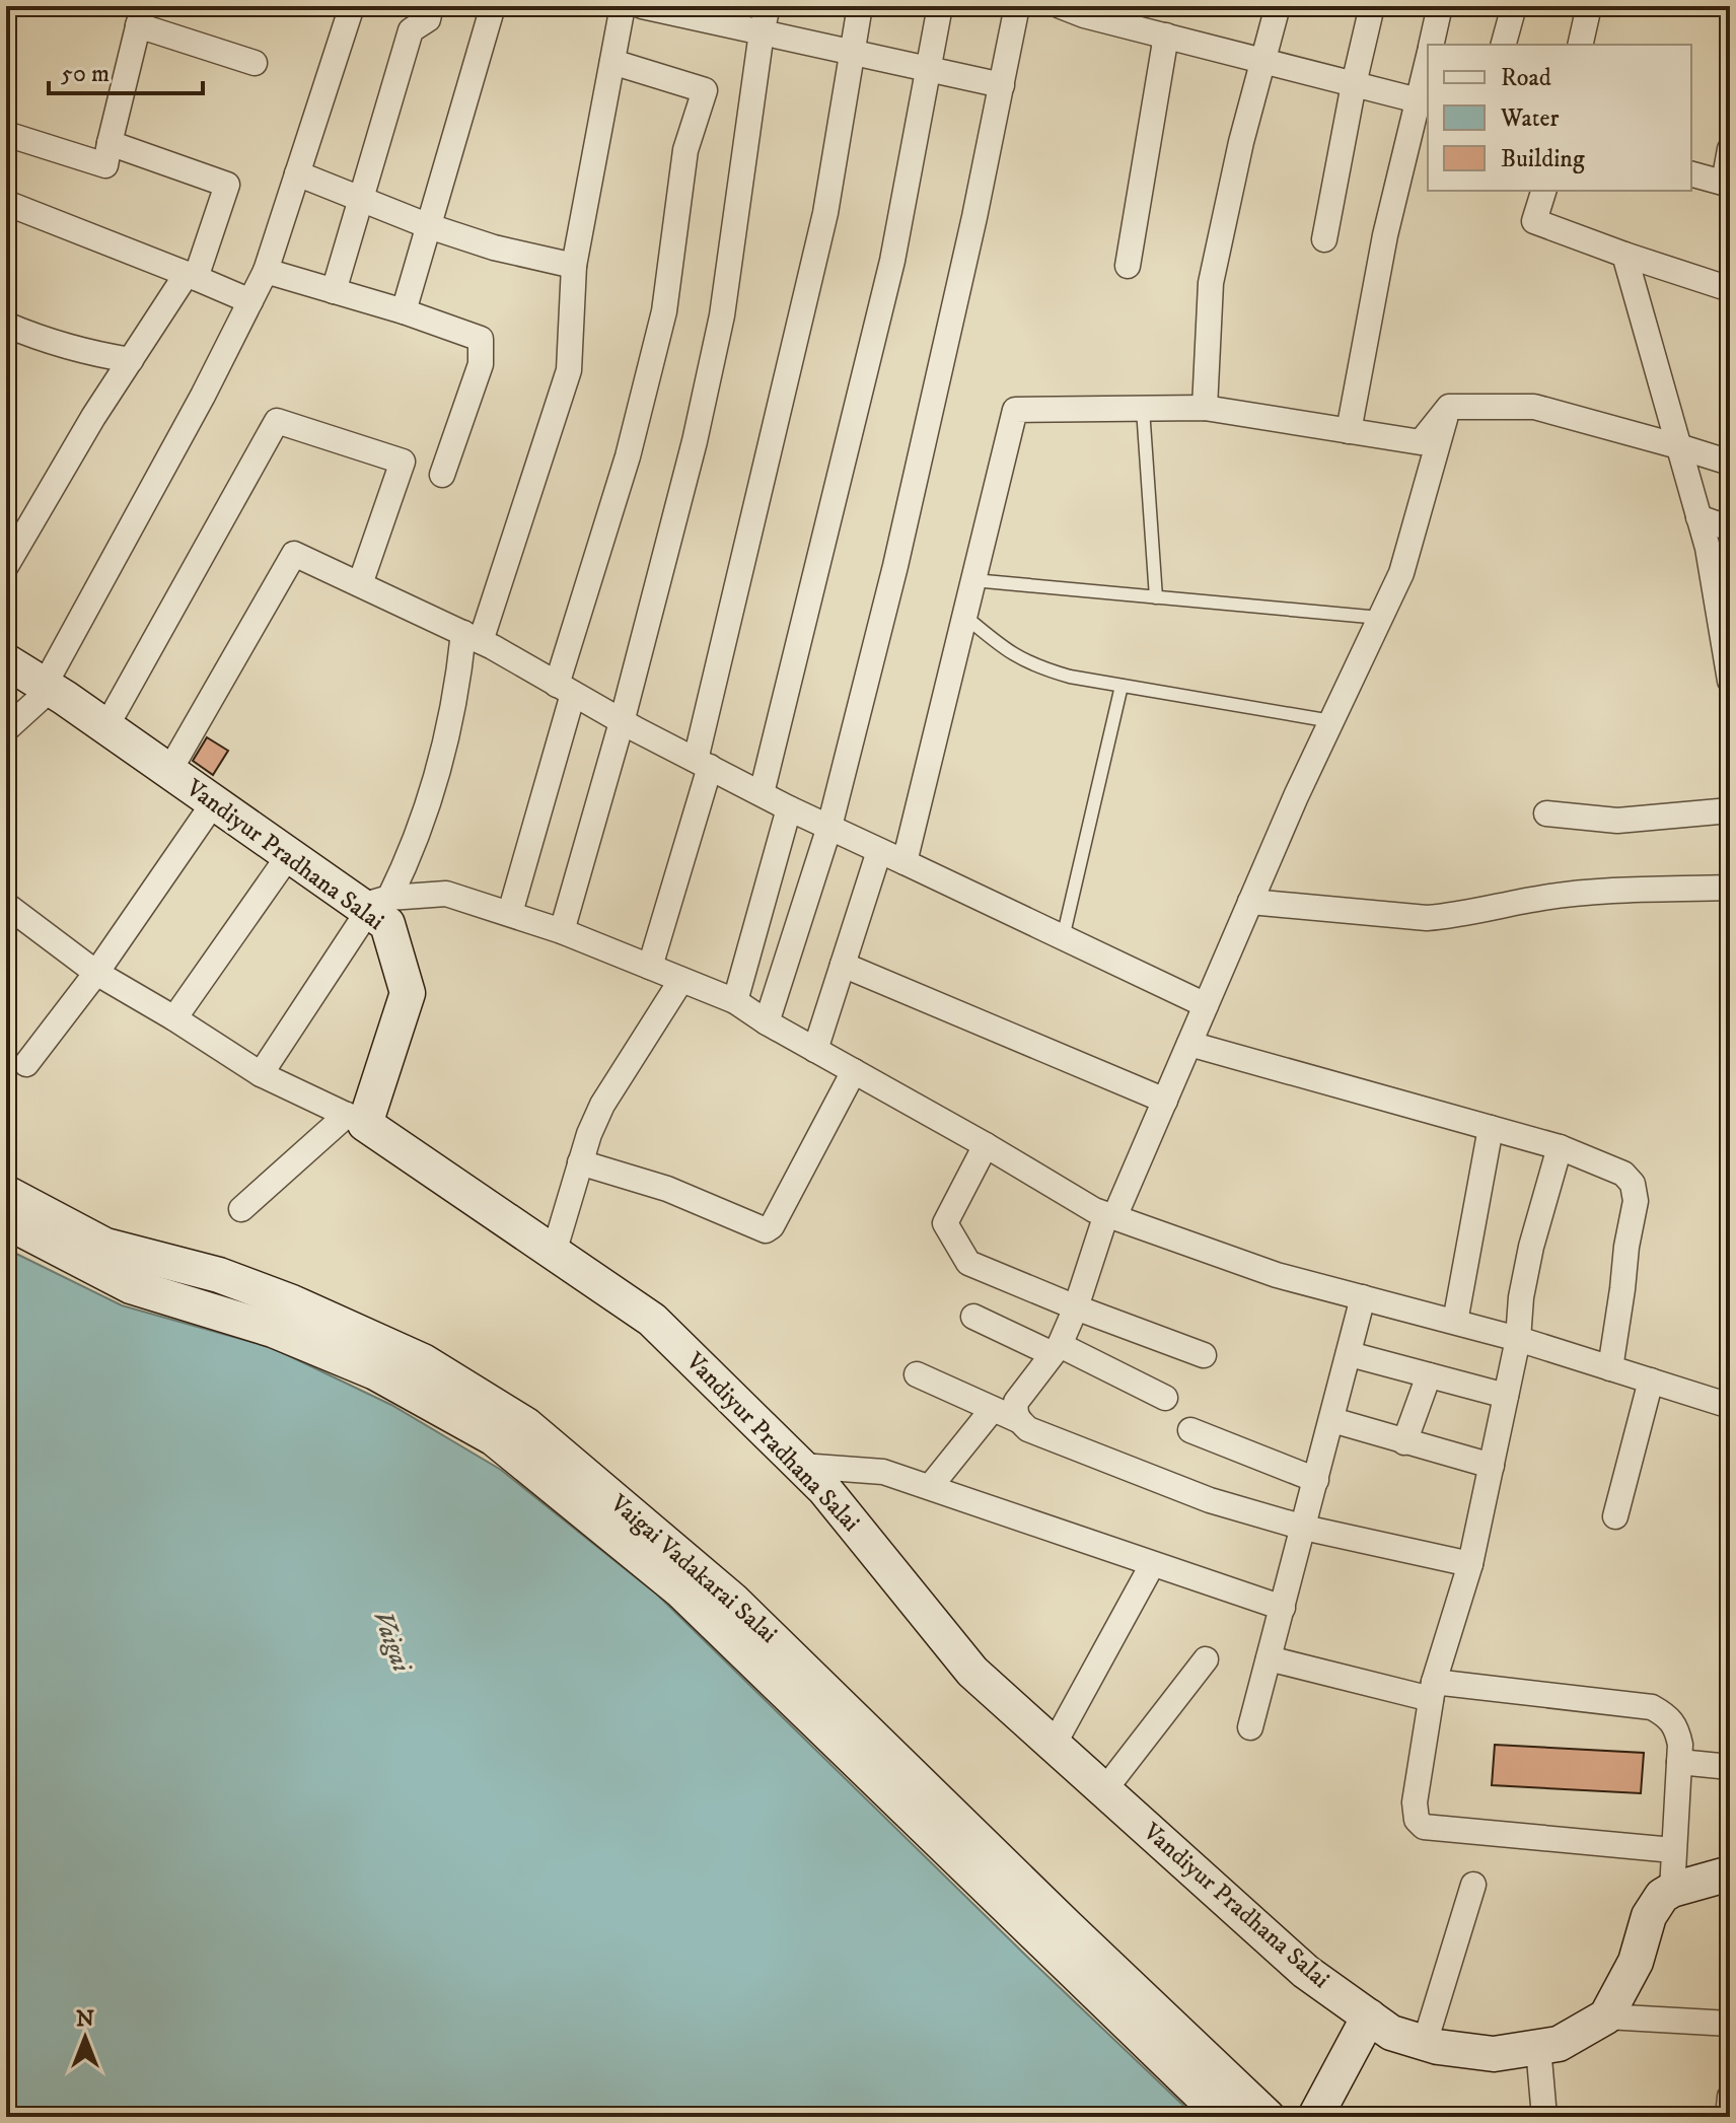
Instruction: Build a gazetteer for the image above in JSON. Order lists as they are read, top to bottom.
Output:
{
  "streets": {
    "street": ["Vandiyur Pradhana Salai", "Vaigai Vadakarai Salai"]
  },
  "water": ["Vaigai"],
  "legend": ["Road", "Water", "Building"],
  "scale_bar": "50 m",
  "north": "top"
}
